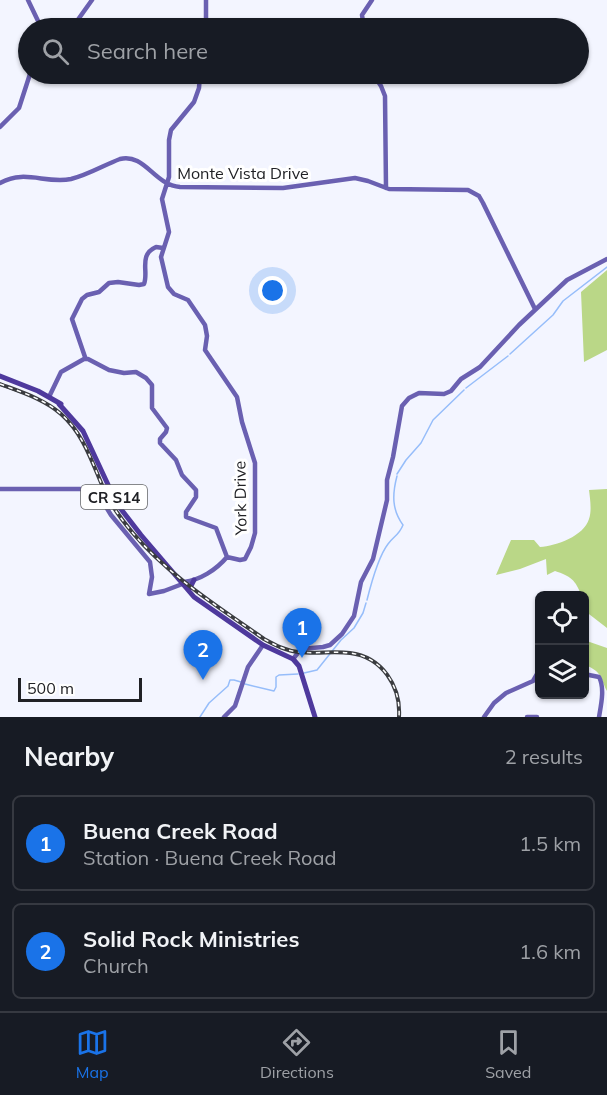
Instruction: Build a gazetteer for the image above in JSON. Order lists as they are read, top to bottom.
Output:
{
  "streets": {
    "main road": ["CR S14"],
    "street": ["Monte Vista Drive", "York Drive"]
  },
  "crossings": [
    ["Monte Vista Drive", "York Drive"],
    ["CR S14", "York Drive"]
  ],
  "scale_bar": "500 m",
  "page": {
    "search": "Search here",
    "pins": ["1", "2"],
    "scale": "500 m",
    "heading": ["Nearby", "2 results"],
    "list": [
      {
        "mark": "1",
        "name": "Buena Creek Road",
        "note": "Station · Buena Creek Road",
        "value": "1.5 km"
      },
      {
        "mark": "2",
        "name": "Solid Rock Ministries",
        "note": "Church",
        "value": "1.6 km"
      }
    ],
    "nav": ["Map", "Directions", "Saved"]
  }
}
